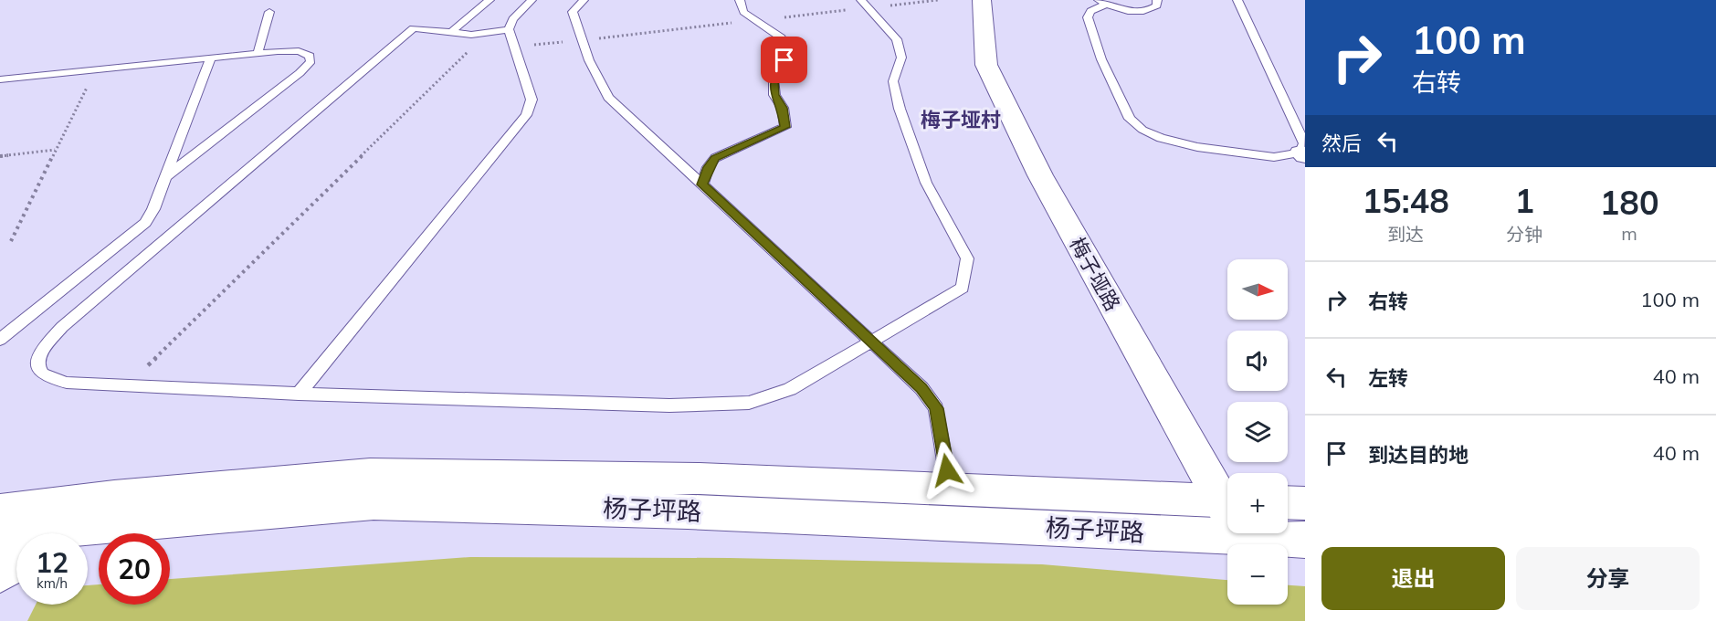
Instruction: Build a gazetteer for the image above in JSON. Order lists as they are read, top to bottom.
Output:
{
  "streets": {
    "main road": ["梅子垭路", "杨子坪路"]
  },
  "crossings": [
    ["梅子垭路", "杨子坪路"]
  ],
  "districts": ["梅子垭村"],
  "north": "right",
  "page": {
    "turn": ["100 m", "右转"],
    "then": "然后",
    "eta": [
      "15:48",
      "到达",
      "1",
      "分钟",
      "180",
      "m"
    ],
    "map_buttons": ["+", "−"],
    "list": [
      {
        "name": "右转",
        "value": "100 m"
      },
      {
        "name": "左转",
        "value": "40 m"
      },
      {
        "name": "到达目的地",
        "value": "40 m"
      }
    ],
    "speed": "12 km/h",
    "limit": "20",
    "buttons": ["退出", "分享"]
  }
}
